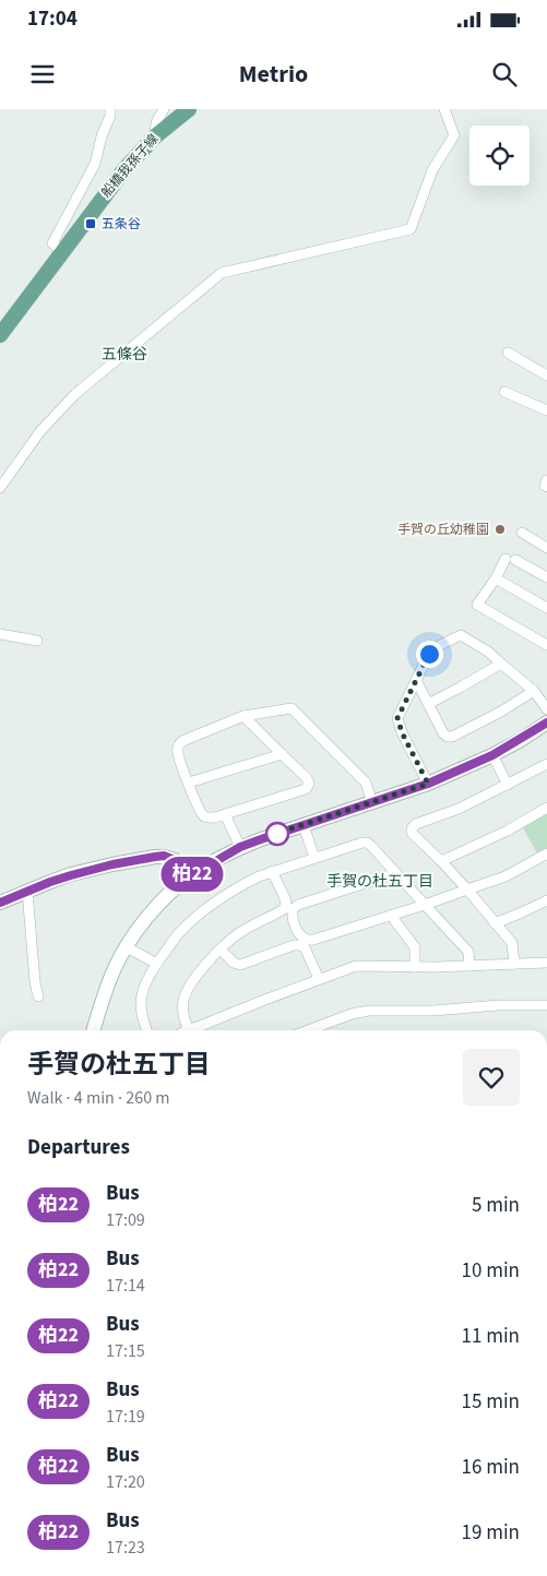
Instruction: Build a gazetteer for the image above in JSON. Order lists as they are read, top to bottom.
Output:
{
  "streets": {
    "main road": ["船橋我孫子線"]
  },
  "districts": ["五條谷", "手賀の杜五丁目"],
  "places": {
    "transit": ["五条谷"],
    "other": ["手賀の丘幼稚園"]
  },
  "lines": ["bus line 柏22"],
  "page": {
    "status": "17:04",
    "header": "Metrio",
    "on_map": "柏22",
    "heading": [
      ["手賀の杜五丁目", "Walk · 4 min · 260 m"],
      "Departures"
    ],
    "list": [
      {
        "mark": "柏22",
        "name": "Bus",
        "note": "17:09",
        "value": "5 min"
      },
      {
        "mark": "柏22",
        "name": "Bus",
        "note": "17:14",
        "value": "10 min"
      },
      {
        "mark": "柏22",
        "name": "Bus",
        "note": "17:15",
        "value": "11 min"
      },
      {
        "mark": "柏22",
        "name": "Bus",
        "note": "17:19",
        "value": "15 min"
      },
      {
        "mark": "柏22",
        "name": "Bus",
        "note": "17:20",
        "value": "16 min"
      },
      {
        "mark": "柏22",
        "name": "Bus",
        "note": "17:23",
        "value": "19 min"
      }
    ]
  }
}
